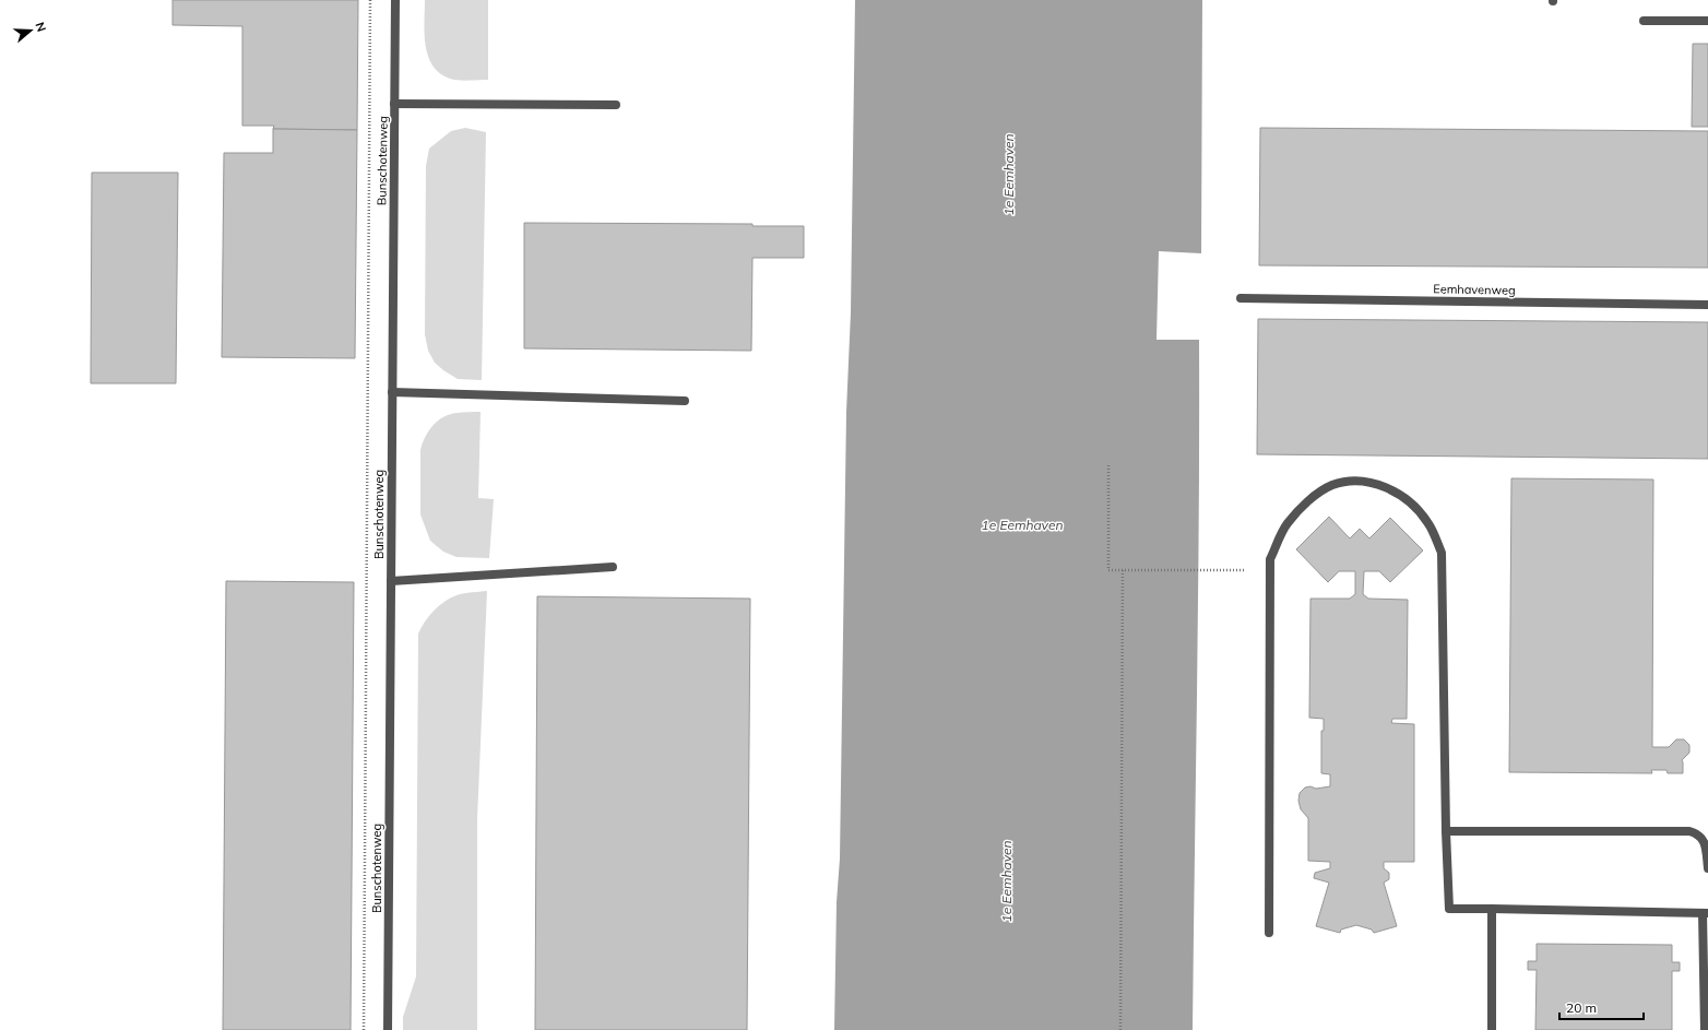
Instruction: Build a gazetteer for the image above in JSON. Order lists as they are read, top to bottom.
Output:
{
  "streets": {
    "street": ["Bunschotenweg", "Eemhavenweg"]
  },
  "water": ["1e Eemhaven"],
  "scale_bar": "20 m",
  "north": "right"
}
